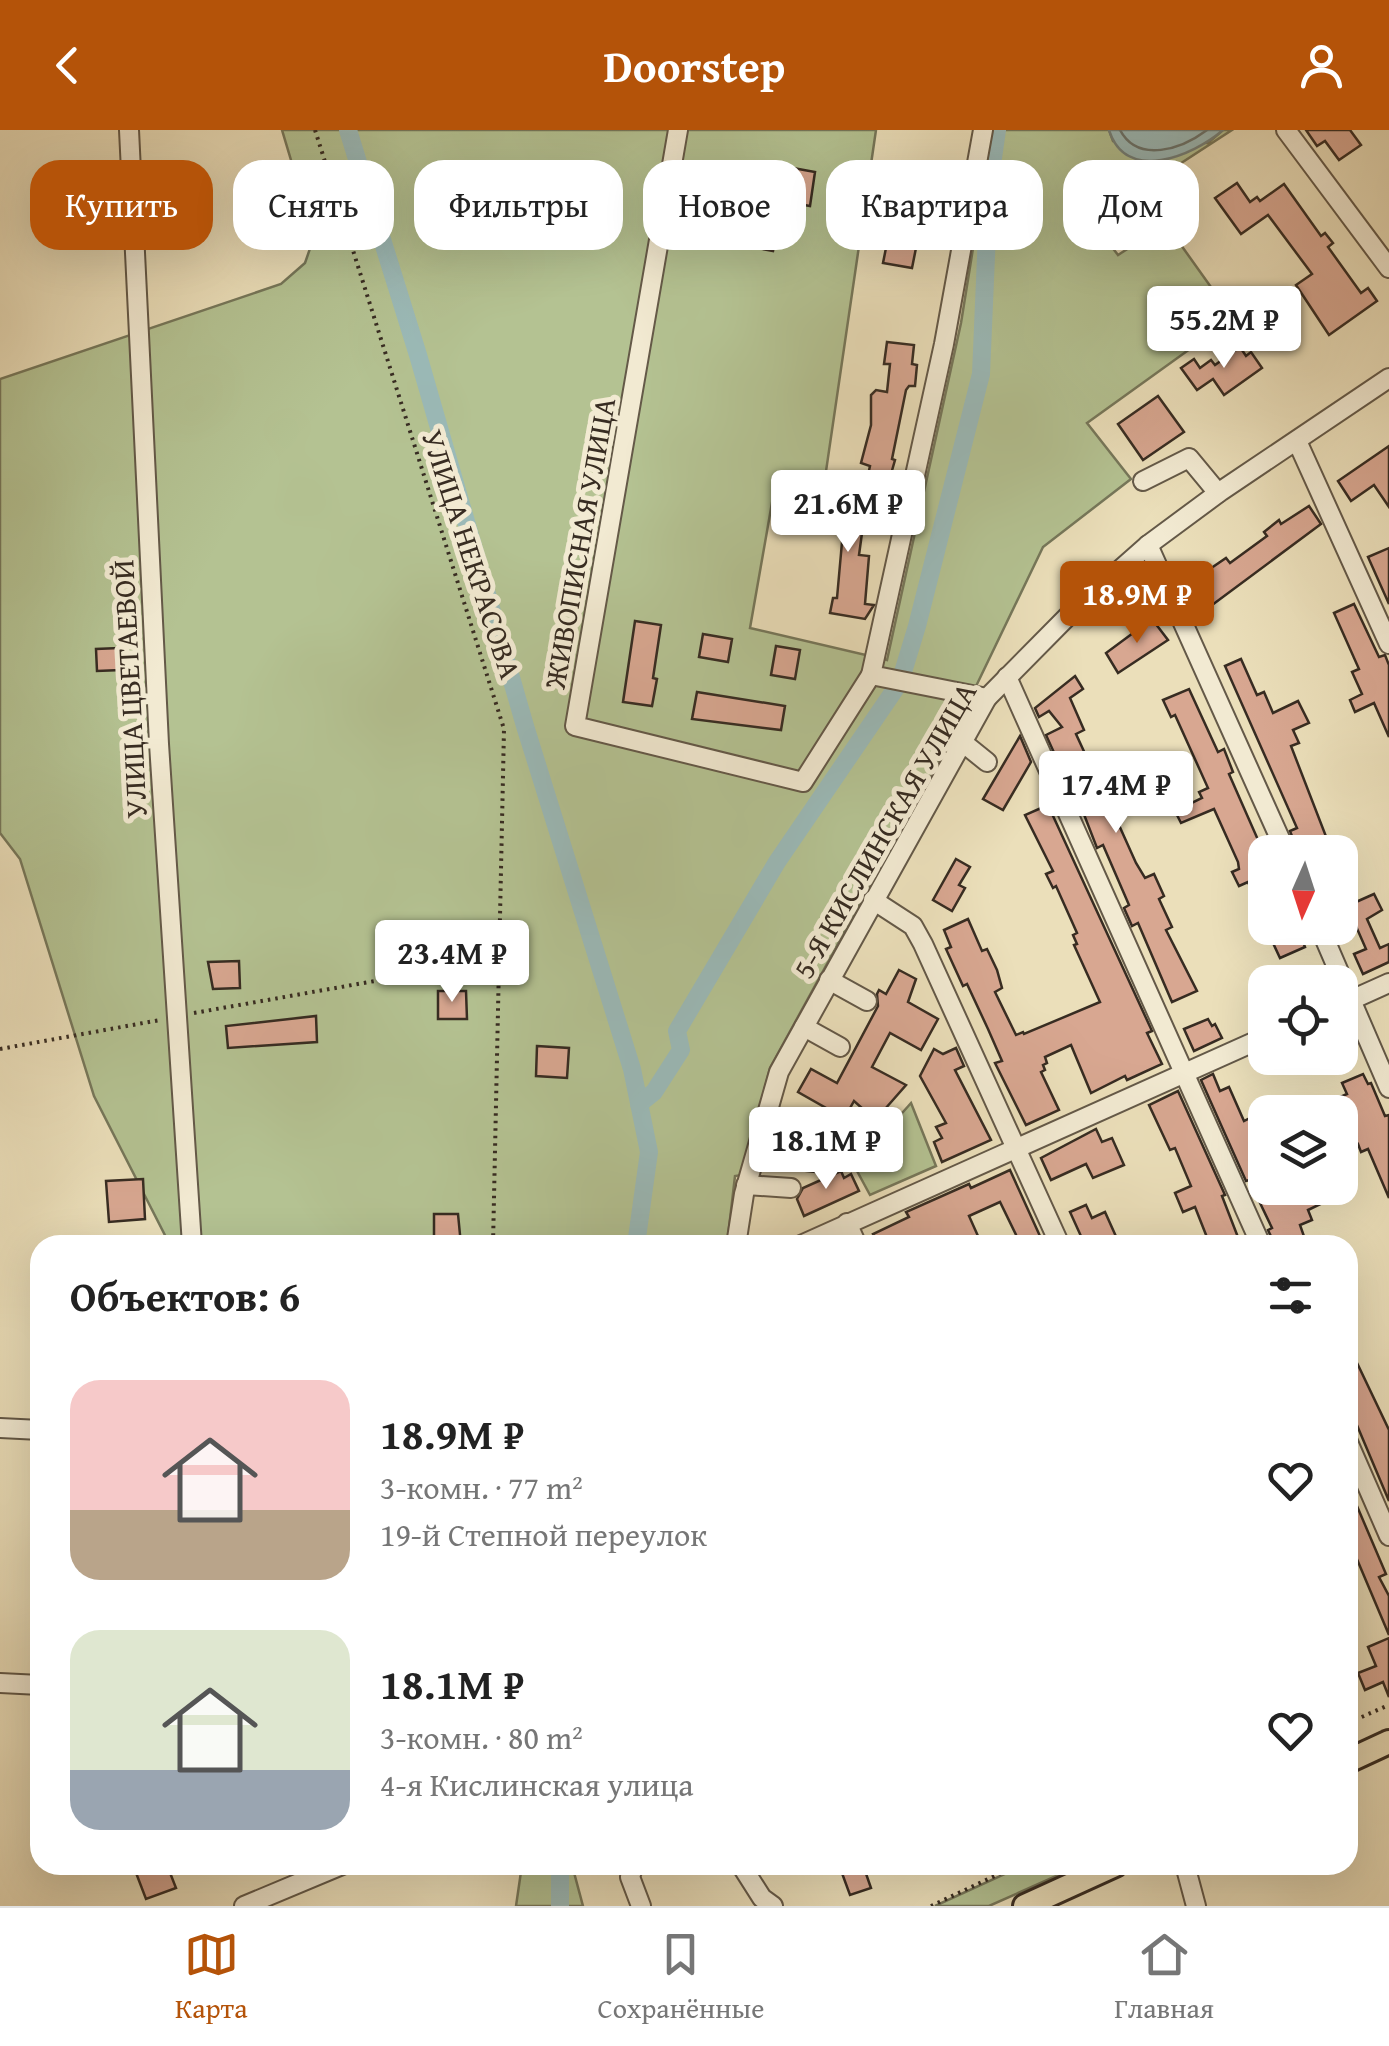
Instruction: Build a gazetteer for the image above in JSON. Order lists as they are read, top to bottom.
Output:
{
  "streets": {
    "street": ["ЖИВОПИСНАЯ УЛИЦА", "УЛИЦА ЦВЕТАЕВОЙ", "5-Я КИСЛИНСКАЯ УЛИЦА"],
    "path": ["УЛИЦА НЕКРАСОВА"]
  },
  "north": "bottom",
  "page": {
    "header": "Doorstep",
    "chip": [
      "Купить",
      "Снять",
      "Фильтры",
      "Новое",
      "Квартира",
      "Дом"
    ],
    "price": [
      "55.2M ₽",
      "21.6M ₽",
      "18.9M ₽",
      "17.4M ₽",
      "23.4M ₽",
      "18.1M ₽"
    ],
    "heading": "Объектов: 6",
    "list": [
      {
        "name": "18.9M ₽",
        "note": "3-комн. · 77 m² · 19-й Степной переулок"
      },
      {
        "name": "18.1M ₽",
        "note": "3-комн. · 80 m² · 4-я Кислинская улица"
      }
    ],
    "tabs": ["Карта", "Сохранённые", "Главная"]
  }
}
